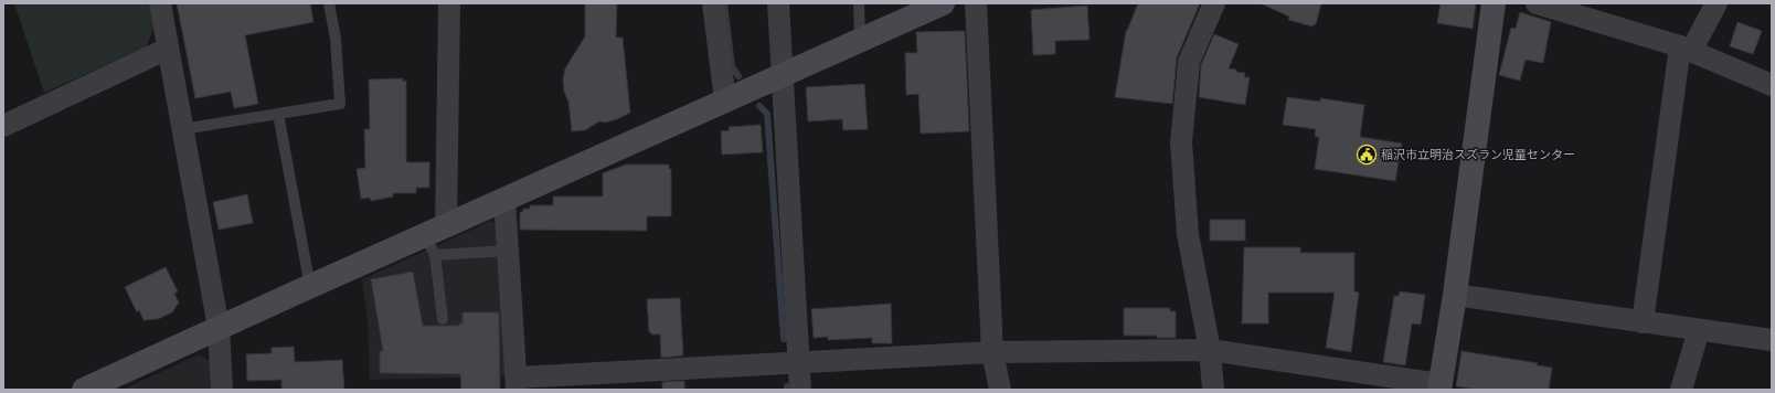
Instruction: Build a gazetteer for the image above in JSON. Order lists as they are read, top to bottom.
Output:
{
  "places": {
    "public building": ["稲沢市立明治スズラン児童センター"]
  }
}
